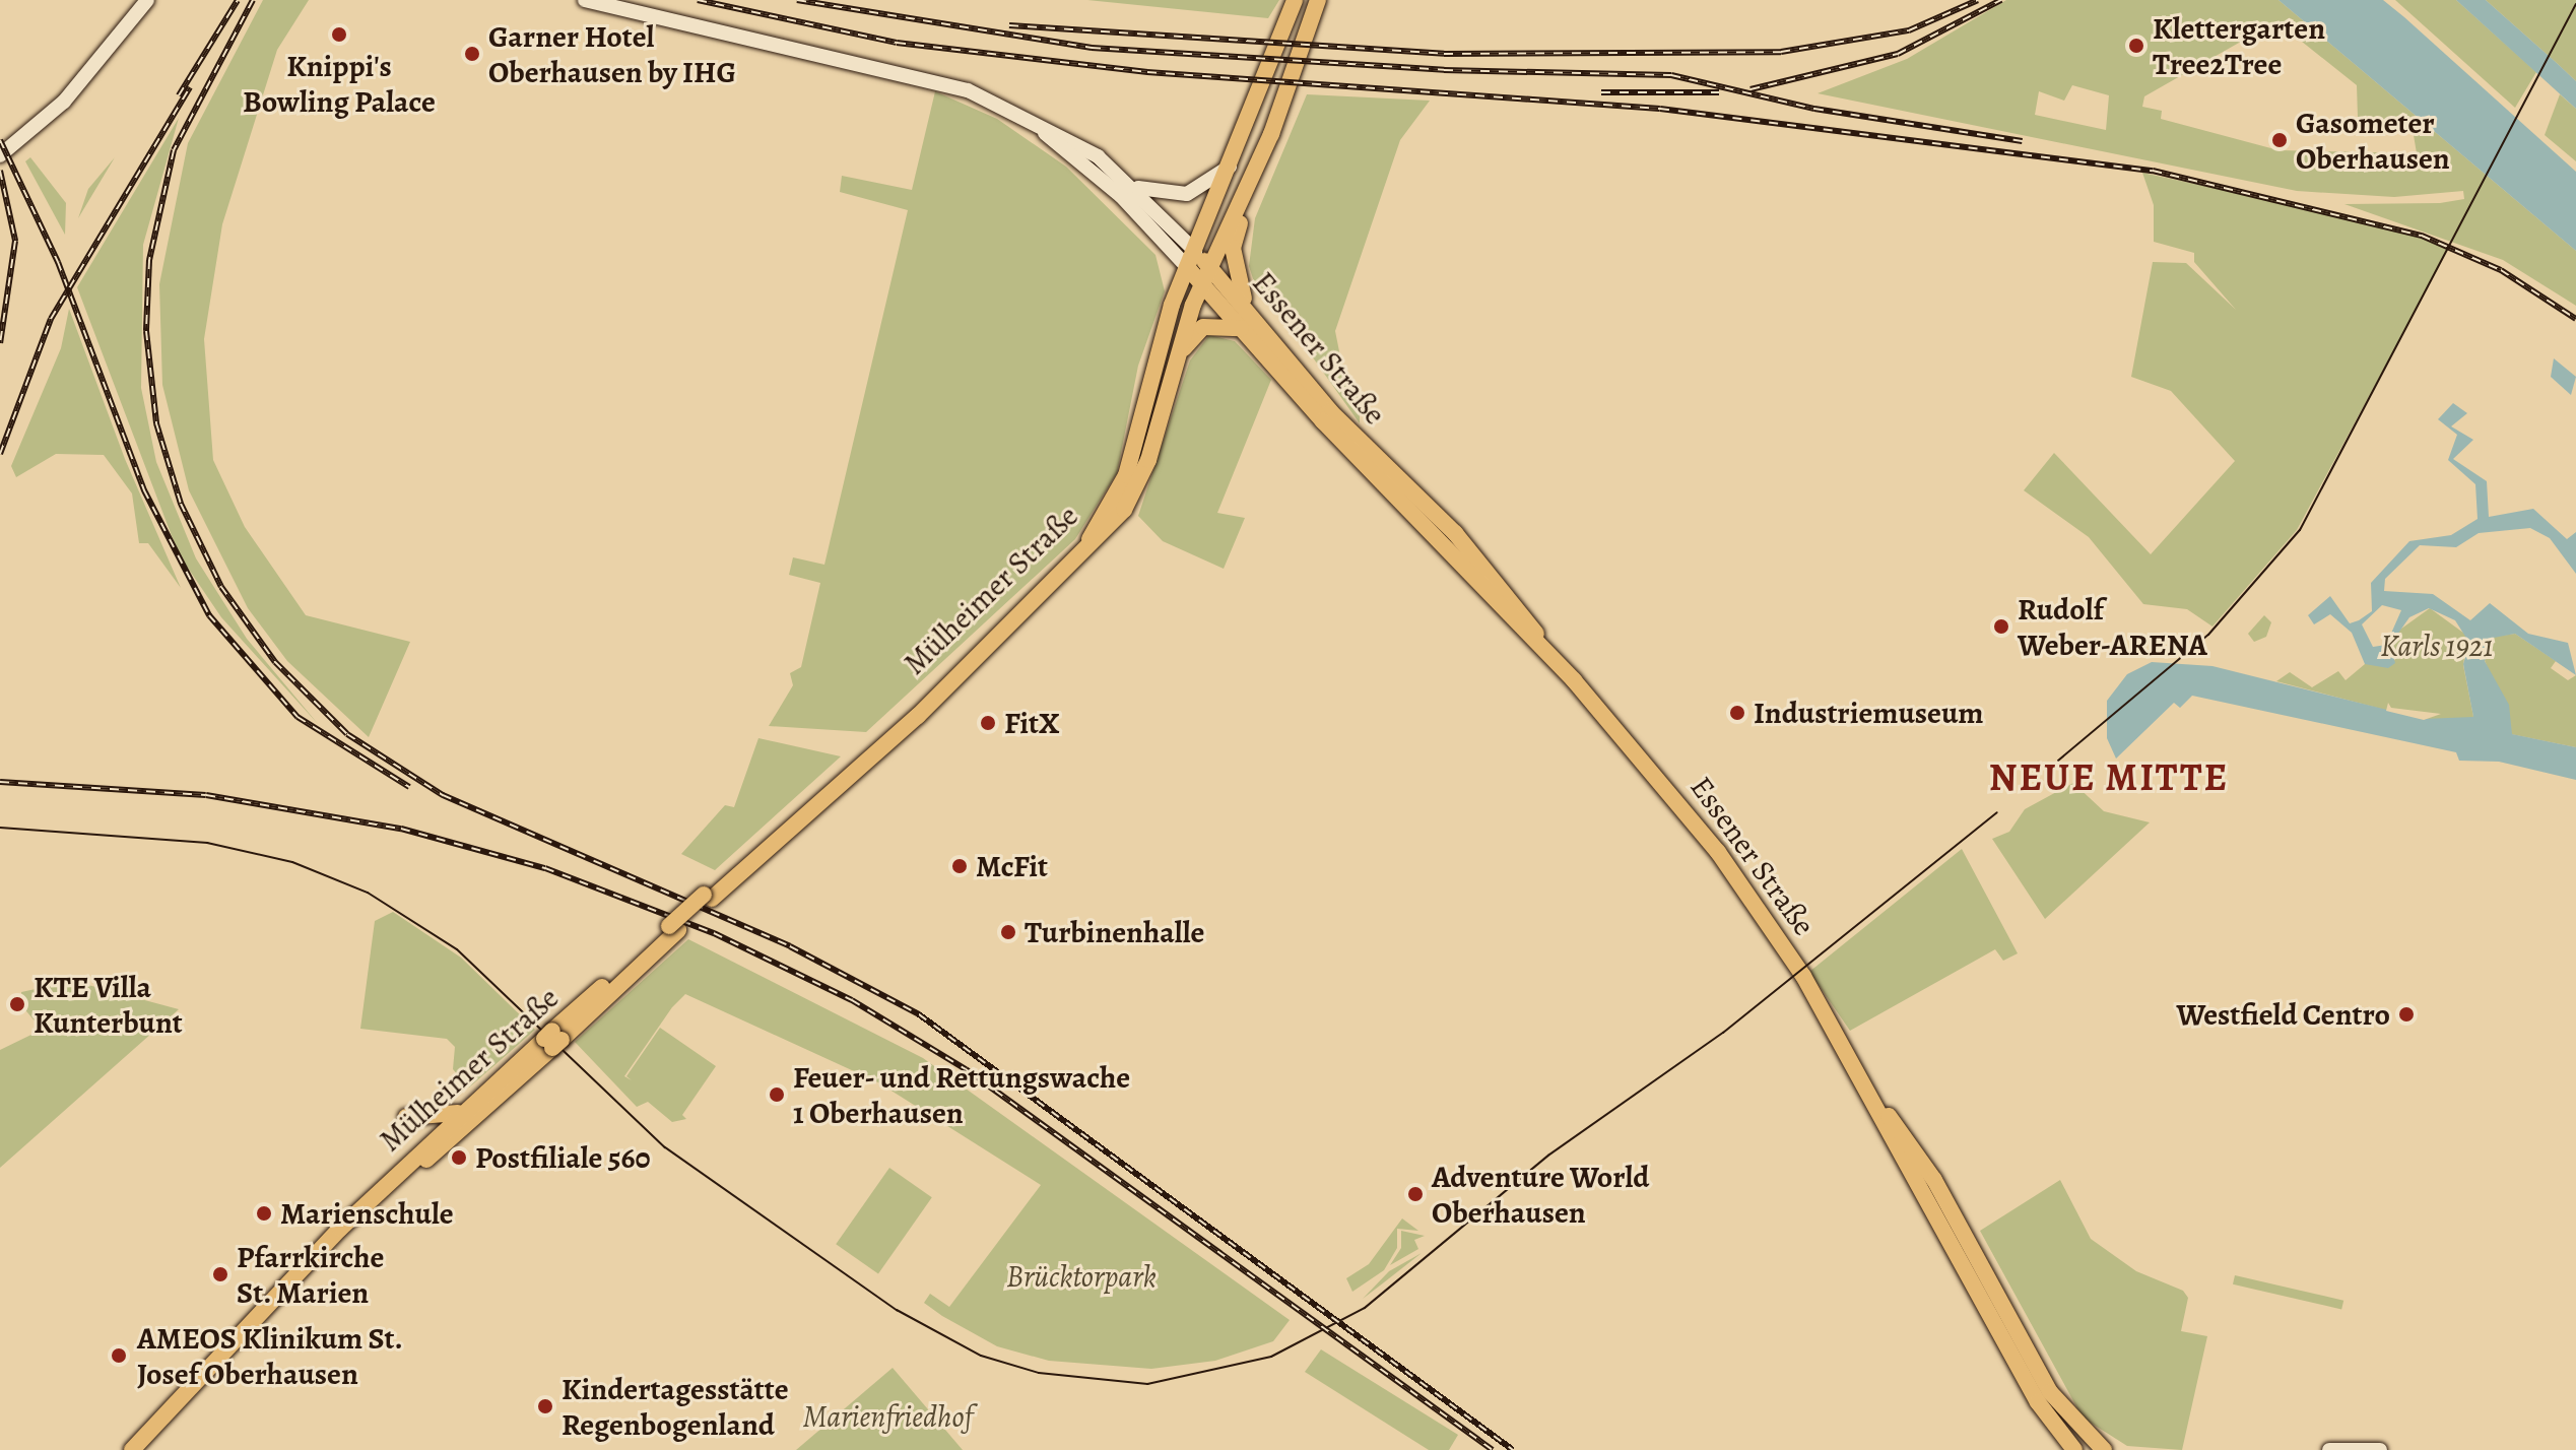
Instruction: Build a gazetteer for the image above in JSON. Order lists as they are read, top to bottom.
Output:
{
  "streets": {
    "main road": ["Essener Straße", "Mülheimer Straße"]
  },
  "crossings": [
    ["Essener Straße", "Mülheimer Straße"]
  ],
  "districts": ["NEUE MITTE"],
  "parks": ["Karls 1921", "Brücktorpark", "Marienfriedhof"],
  "places": [
    "Knippi's Bowling Palace",
    "Klettergarten Tree2Tree",
    "Garner Hotel Oberhausen by IHG",
    "Gasometer Oberhausen",
    "Rudolf Weber-ARENA",
    "Industriemuseum",
    "FitX",
    "McFit",
    "Turbinenhalle",
    "KTE Villa Kunterbunt",
    "Westfield Centro",
    "Feuer- und Rettungswache 1 Oberhausen",
    "Postfiliale 560",
    "Adventure World Oberhausen",
    "Marienschule",
    "Pfarrkirche St. Marien",
    "AMEOS Klinikum St. Josef Oberhausen",
    "Kindertagesstätte Regenbogenland"
  ]
}
